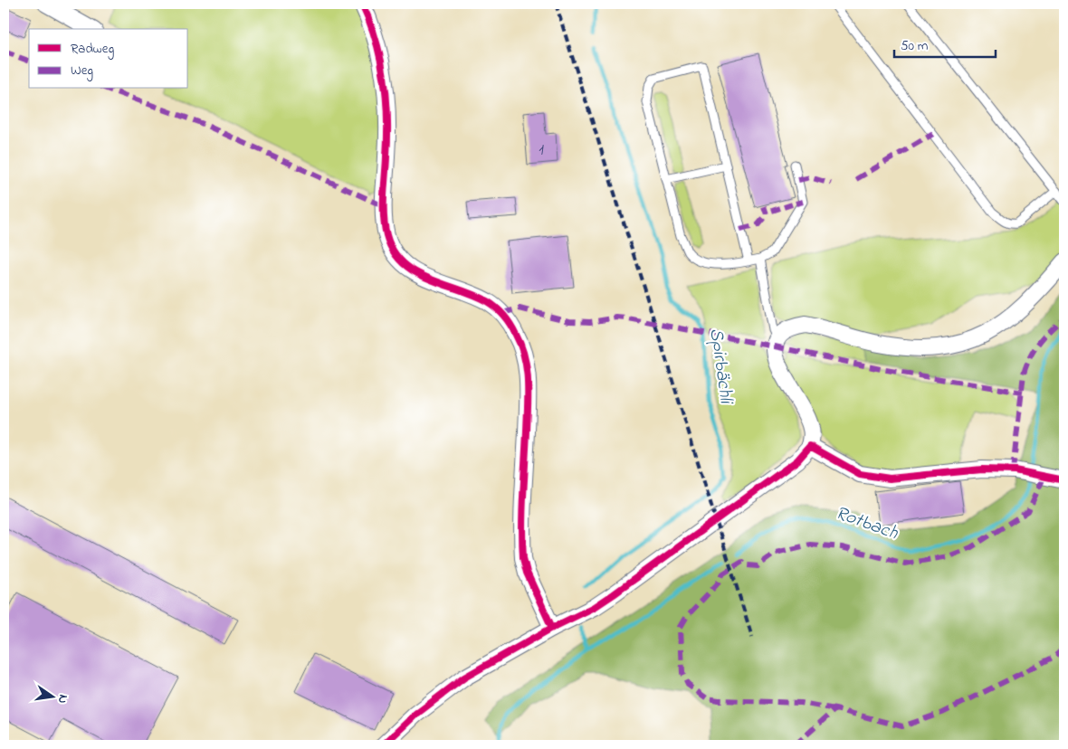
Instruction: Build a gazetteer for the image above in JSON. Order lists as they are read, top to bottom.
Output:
{
  "water": ["Spirbächli", "Rotbach"],
  "house_numbers": ["1"],
  "legend": ["Radweg", "Weg"],
  "scale_bar": "50 m",
  "north": "right"
}
